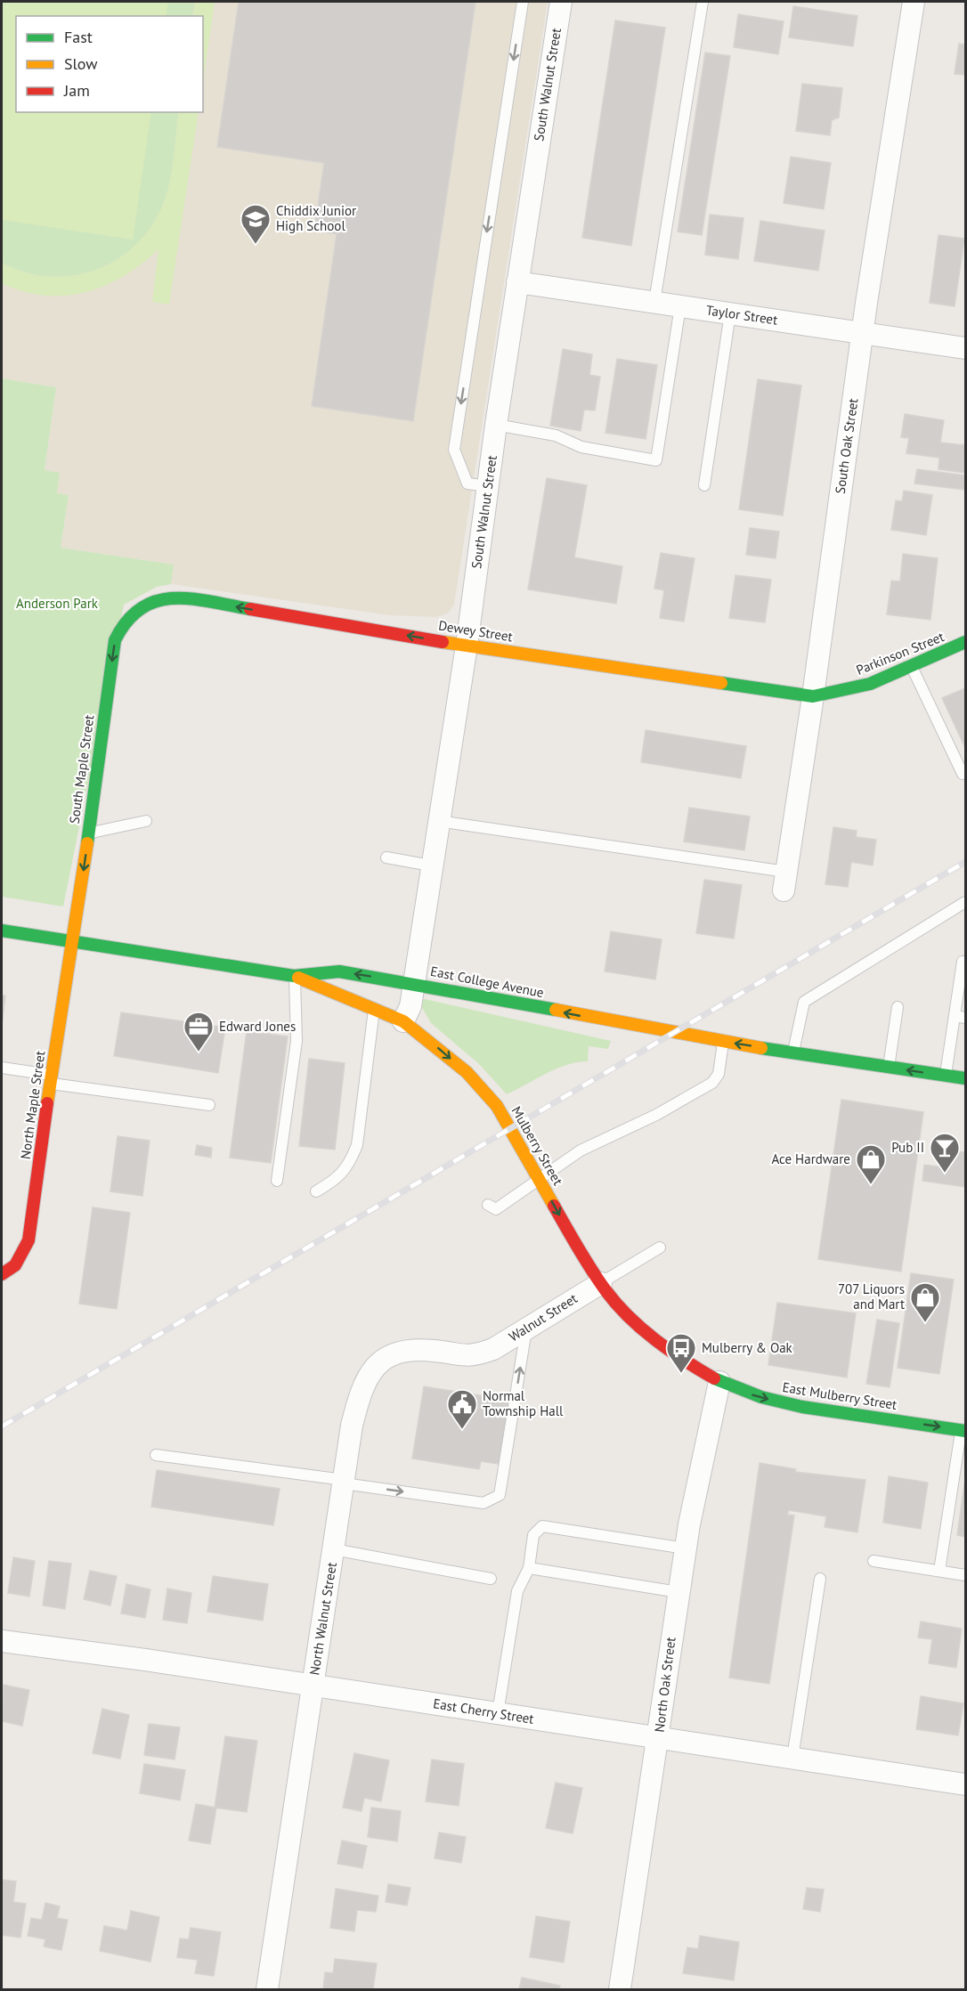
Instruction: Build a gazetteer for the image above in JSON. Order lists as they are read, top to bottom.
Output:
{
  "streets": {
    "main road": [
      "Dewey Street",
      "Parkinson Street",
      "South Maple Street",
      "East College Avenue",
      "North Maple Street",
      "Mulberry Street",
      "East Mulberry Street"
    ],
    "street": [
      "South Walnut Street",
      "Taylor Street",
      "South Oak Street",
      "Walnut Street",
      "North Walnut Street",
      "North Oak Street",
      "East Cherry Street"
    ]
  },
  "crossings": [
    ["South Walnut Street", "Taylor Street"],
    ["South Walnut Street", "Dewey Street"],
    ["South Walnut Street", "East College Avenue"],
    ["South Walnut Street", "Mulberry Street"],
    ["Taylor Street", "South Oak Street"],
    ["South Oak Street", "Dewey Street"],
    ["South Oak Street", "Parkinson Street"],
    ["Dewey Street", "Parkinson Street"],
    ["Dewey Street", "South Maple Street"],
    ["South Maple Street", "East College Avenue"],
    ["South Maple Street", "North Maple Street"],
    ["East College Avenue", "North Maple Street"],
    ["East College Avenue", "Mulberry Street"],
    ["Mulberry Street", "Walnut Street"],
    ["Mulberry Street", "East Mulberry Street"],
    ["Mulberry Street", "North Oak Street"],
    ["Walnut Street", "North Walnut Street"],
    ["East Mulberry Street", "North Oak Street"],
    ["North Walnut Street", "East Cherry Street"],
    ["North Oak Street", "East Cherry Street"]
  ],
  "one_way": [
    "Dewey Street",
    "South Maple Street",
    "East College Avenue",
    "Mulberry Street",
    "East Mulberry Street"
  ],
  "parks": ["Anderson Park"],
  "places": {
    "school or university": ["Chiddix Junior High School"],
    "office": ["Edward Jones"],
    "bar": ["Pub II"],
    "shop": ["Ace Hardware", "707 Liquors and Mart"],
    "bus stop": ["Mulberry & Oak"],
    "public building": ["Normal Township Hall"]
  },
  "legend": ["Fast", "Slow", "Jam"]
}
